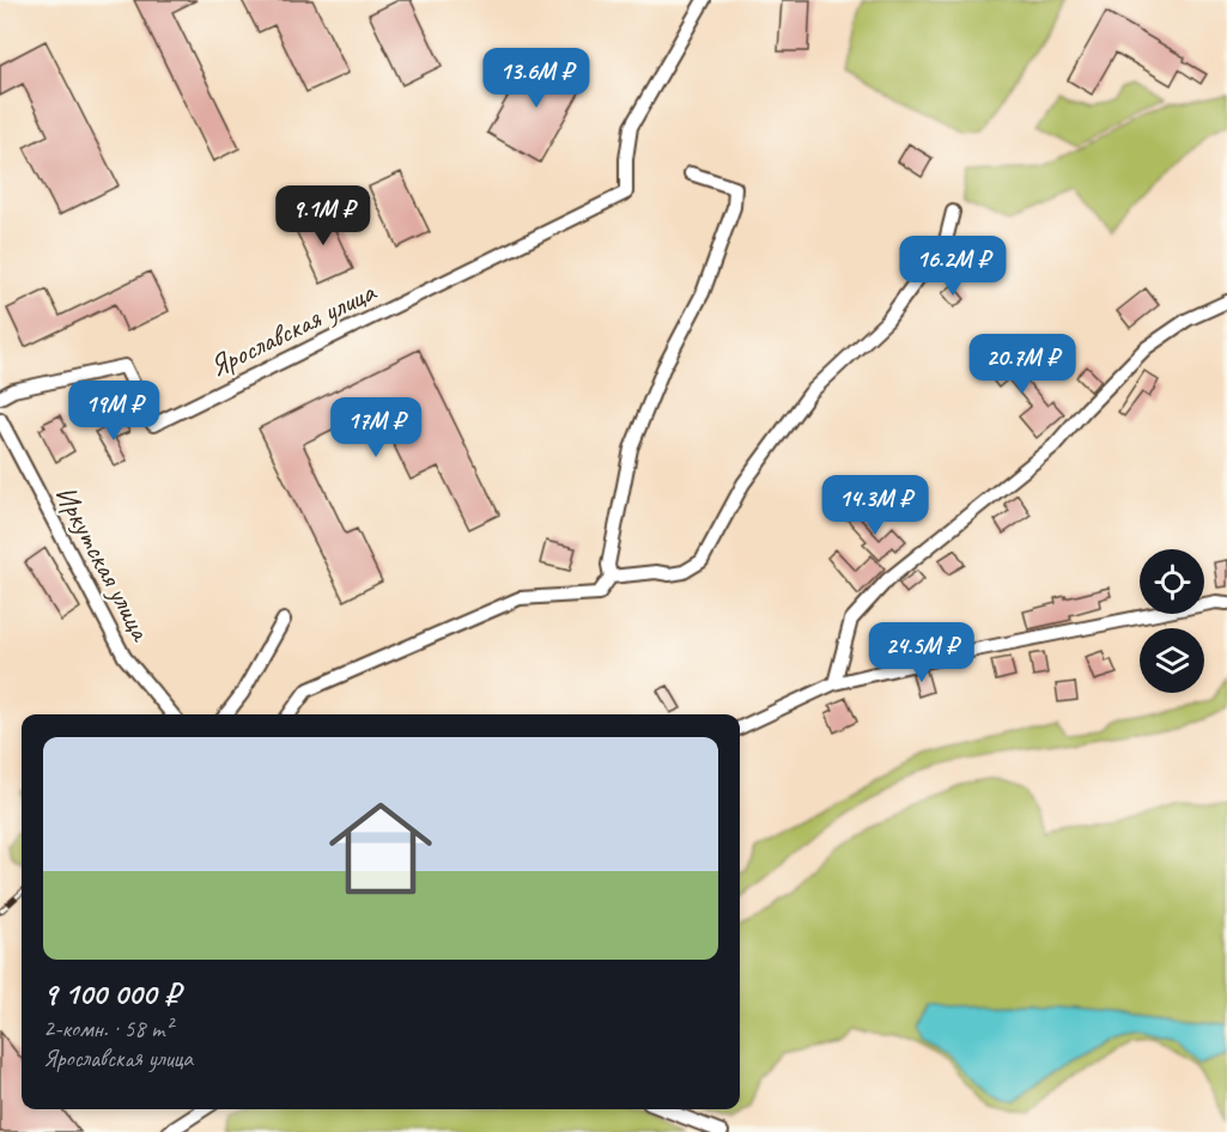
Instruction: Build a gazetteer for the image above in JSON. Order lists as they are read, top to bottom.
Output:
{
  "streets": {
    "street": ["Ярославская улица", "Иркутская улица"]
  },
  "page": {
    "price": [
      "13.6M ₽",
      "9.1M ₽",
      "16.2M ₽",
      "20.7M ₽",
      "19M ₽",
      "17M ₽",
      "14.3M ₽",
      "24.5M ₽"
    ],
    "list": [
      {
        "name": "9 100 000 ₽",
        "note": "2-комн. · 58 m² · Ярославская улица"
      }
    ]
  }
}
